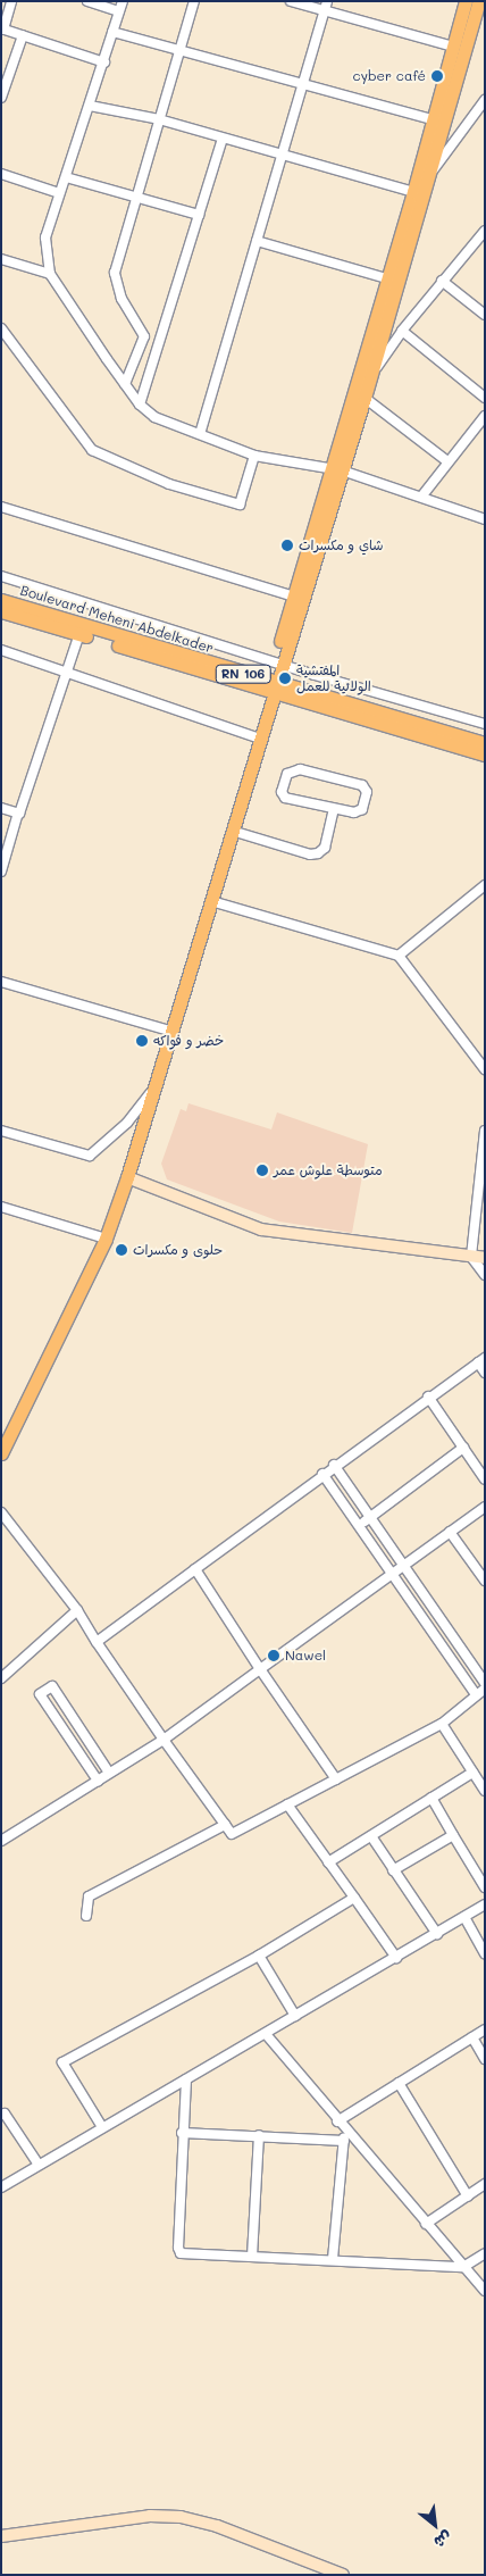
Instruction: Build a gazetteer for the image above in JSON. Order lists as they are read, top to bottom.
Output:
{
  "streets": {
    "main road": ["Boulevard Meheni Abdelkader", "RN 106"]
  },
  "places": [
    "cyber café",
    "شاي و مكسرات",
    "المفتشية الولائية للعمل",
    "خضر و فواكه",
    "متوسطة علوش عمر",
    "حلوى و مكسرات",
    "Nawel"
  ],
  "north": "bottom right"
}
